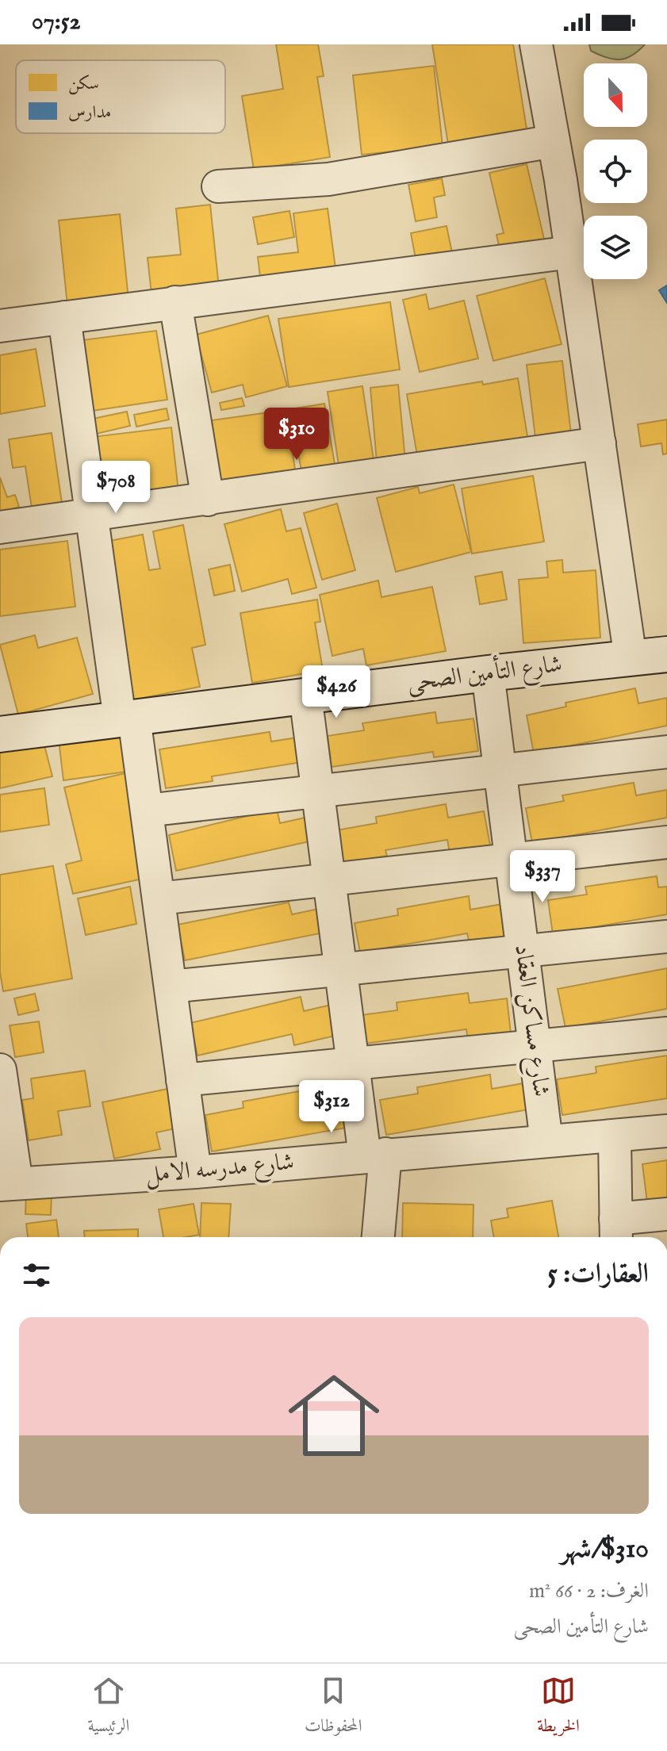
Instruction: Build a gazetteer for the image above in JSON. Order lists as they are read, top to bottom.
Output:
{
  "streets": {
    "street": ["شارع التأمين الصحى", "شارع مساكن العقاد", "شارع مدرسه الامل"]
  },
  "crossings": [
    ["شارع التأمين الصحى", "شارع مساكن العقاد"],
    ["شارع مساكن العقاد", "شارع مدرسه الامل"]
  ],
  "legend": ["سكن", "مدارس"],
  "north": "bottom",
  "page": {
    "status": "07:52",
    "price": [
      "$310",
      "$708",
      "$426",
      "$337",
      "$312"
    ],
    "heading": "العقارات: 5",
    "list": [
      {
        "name": "$310/شهر",
        "note": "الغرف: 2 · 66 m² · شارع التأمين الصحى"
      }
    ],
    "tabs": ["الخريطة", "المحفوظات", "الرئيسية"]
  }
}
